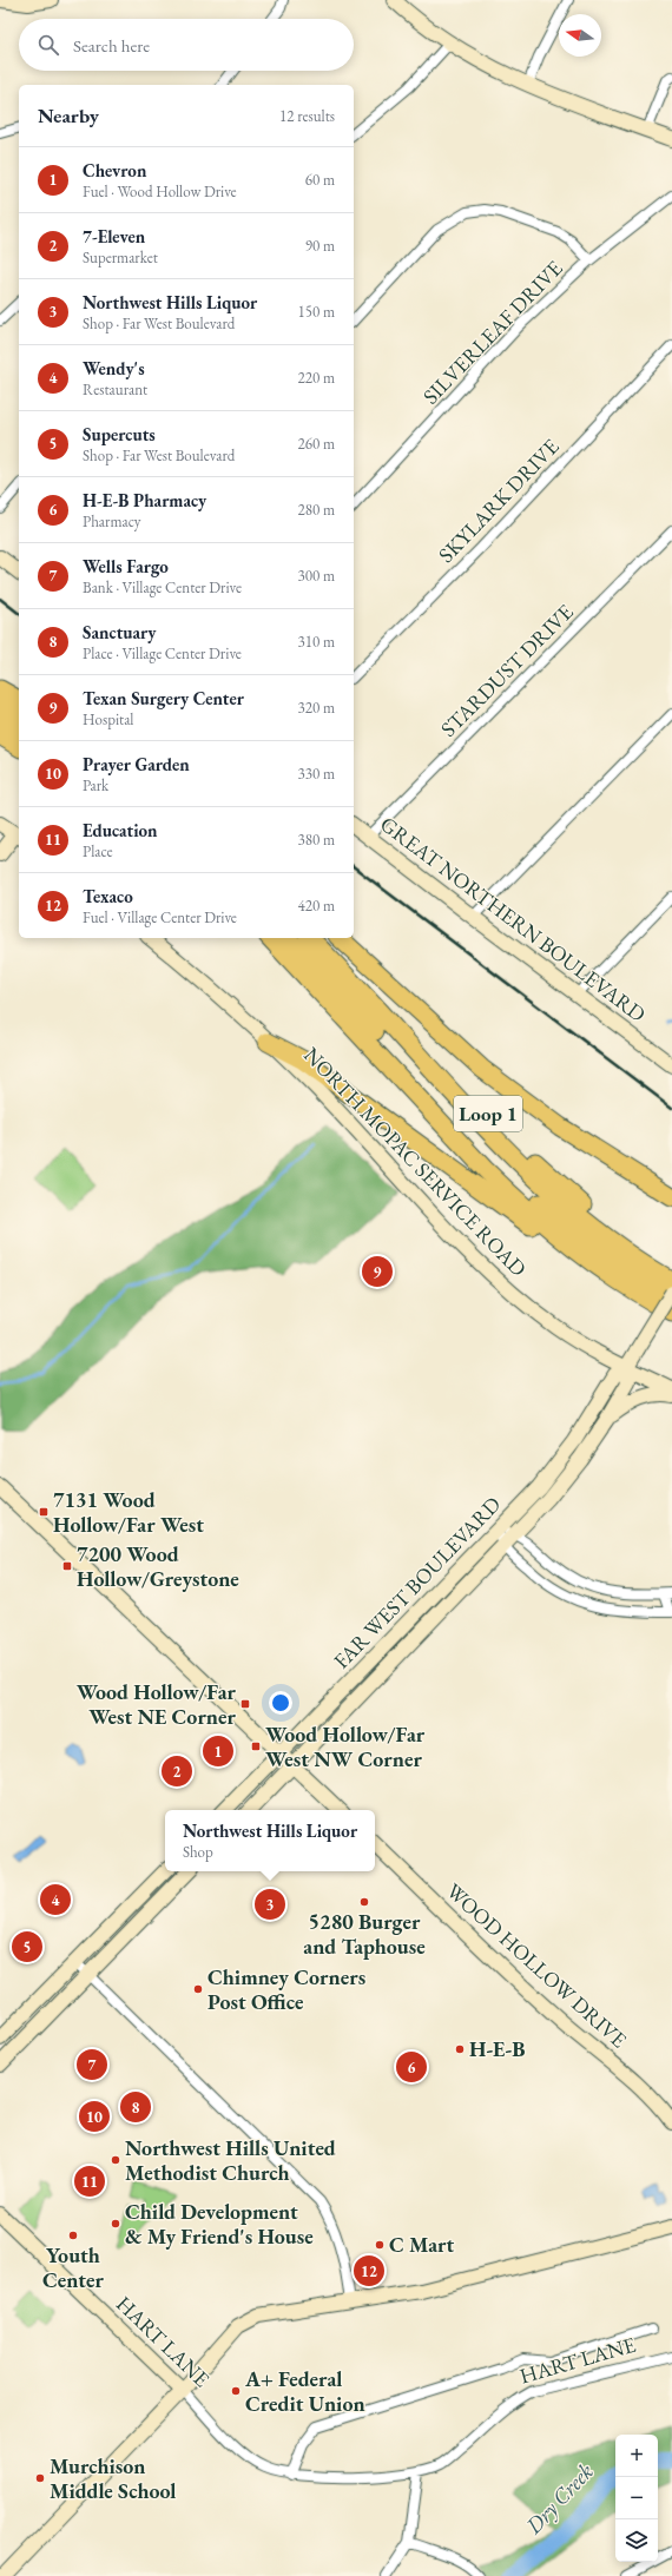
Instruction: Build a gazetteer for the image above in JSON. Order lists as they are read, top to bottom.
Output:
{
  "streets": {
    "highway": ["Loop 1"],
    "street": [
      "SILVERLEAF DRIVE",
      "SKYLARK DRIVE",
      "STARDUST DRIVE",
      "GREAT NORTHERN BOULEVARD",
      "NORTH MOPAC SERVICE ROAD",
      "FAR WEST BOULEVARD",
      "WOOD HOLLOW DRIVE",
      "HART LANE"
    ]
  },
  "crossings": [
    ["STARDUST DRIVE", "GREAT NORTHERN BOULEVARD"],
    ["NORTH MOPAC SERVICE ROAD", "FAR WEST BOULEVARD"]
  ],
  "water": ["Dry Creek"],
  "places": {
    "transit": [
      "7131 Wood Hollow/Far West",
      "7200 Wood Hollow/Greystone",
      "Wood Hollow/Far West NE Corner",
      "Wood Hollow/Far West NW Corner"
    ],
    "other": [
      "5280 Burger and Taphouse",
      "Chimney Corners Post Office",
      "H-E-B",
      "Northwest Hills United Methodist Church",
      "Child Development & My Friend's House",
      "Youth Center",
      "C Mart",
      "A+ Federal Credit Union",
      "Murchison Middle School"
    ]
  },
  "north": "left",
  "page": {
    "search": "Search here",
    "heading": ["Nearby", "12 results"],
    "list": [
      {
        "mark": "1",
        "name": "Chevron",
        "note": "Fuel · Wood Hollow Drive",
        "value": "60 m"
      },
      {
        "mark": "2",
        "name": "7-Eleven",
        "note": "Supermarket",
        "value": "90 m"
      },
      {
        "mark": "3",
        "name": "Northwest Hills Liquor",
        "note": "Shop · Far West Boulevard",
        "value": "150 m"
      },
      {
        "mark": "4",
        "name": "Wendy's",
        "note": "Restaurant",
        "value": "220 m"
      },
      {
        "mark": "5",
        "name": "Supercuts",
        "note": "Shop · Far West Boulevard",
        "value": "260 m"
      },
      {
        "mark": "6",
        "name": "H-E-B Pharmacy",
        "note": "Pharmacy",
        "value": "280 m"
      },
      {
        "mark": "7",
        "name": "Wells Fargo",
        "note": "Bank · Village Center Drive",
        "value": "300 m"
      },
      {
        "mark": "8",
        "name": "Sanctuary",
        "note": "Place · Village Center Drive",
        "value": "310 m"
      },
      {
        "mark": "9",
        "name": "Texan Surgery Center",
        "note": "Hospital",
        "value": "320 m"
      },
      {
        "mark": "10",
        "name": "Prayer Garden",
        "note": "Park",
        "value": "330 m"
      },
      {
        "mark": "11",
        "name": "Education",
        "note": "Place",
        "value": "380 m"
      },
      {
        "mark": "12",
        "name": "Texaco",
        "note": "Fuel · Village Center Drive",
        "value": "420 m"
      }
    ],
    "pins": [
      "9",
      "1",
      "2",
      "4",
      "3",
      "5",
      "7",
      "6",
      "8",
      "10",
      "11",
      "12"
    ],
    "popup": ["Northwest Hills Liquor", "Shop"],
    "map_buttons": ["+", "−"]
  }
}
